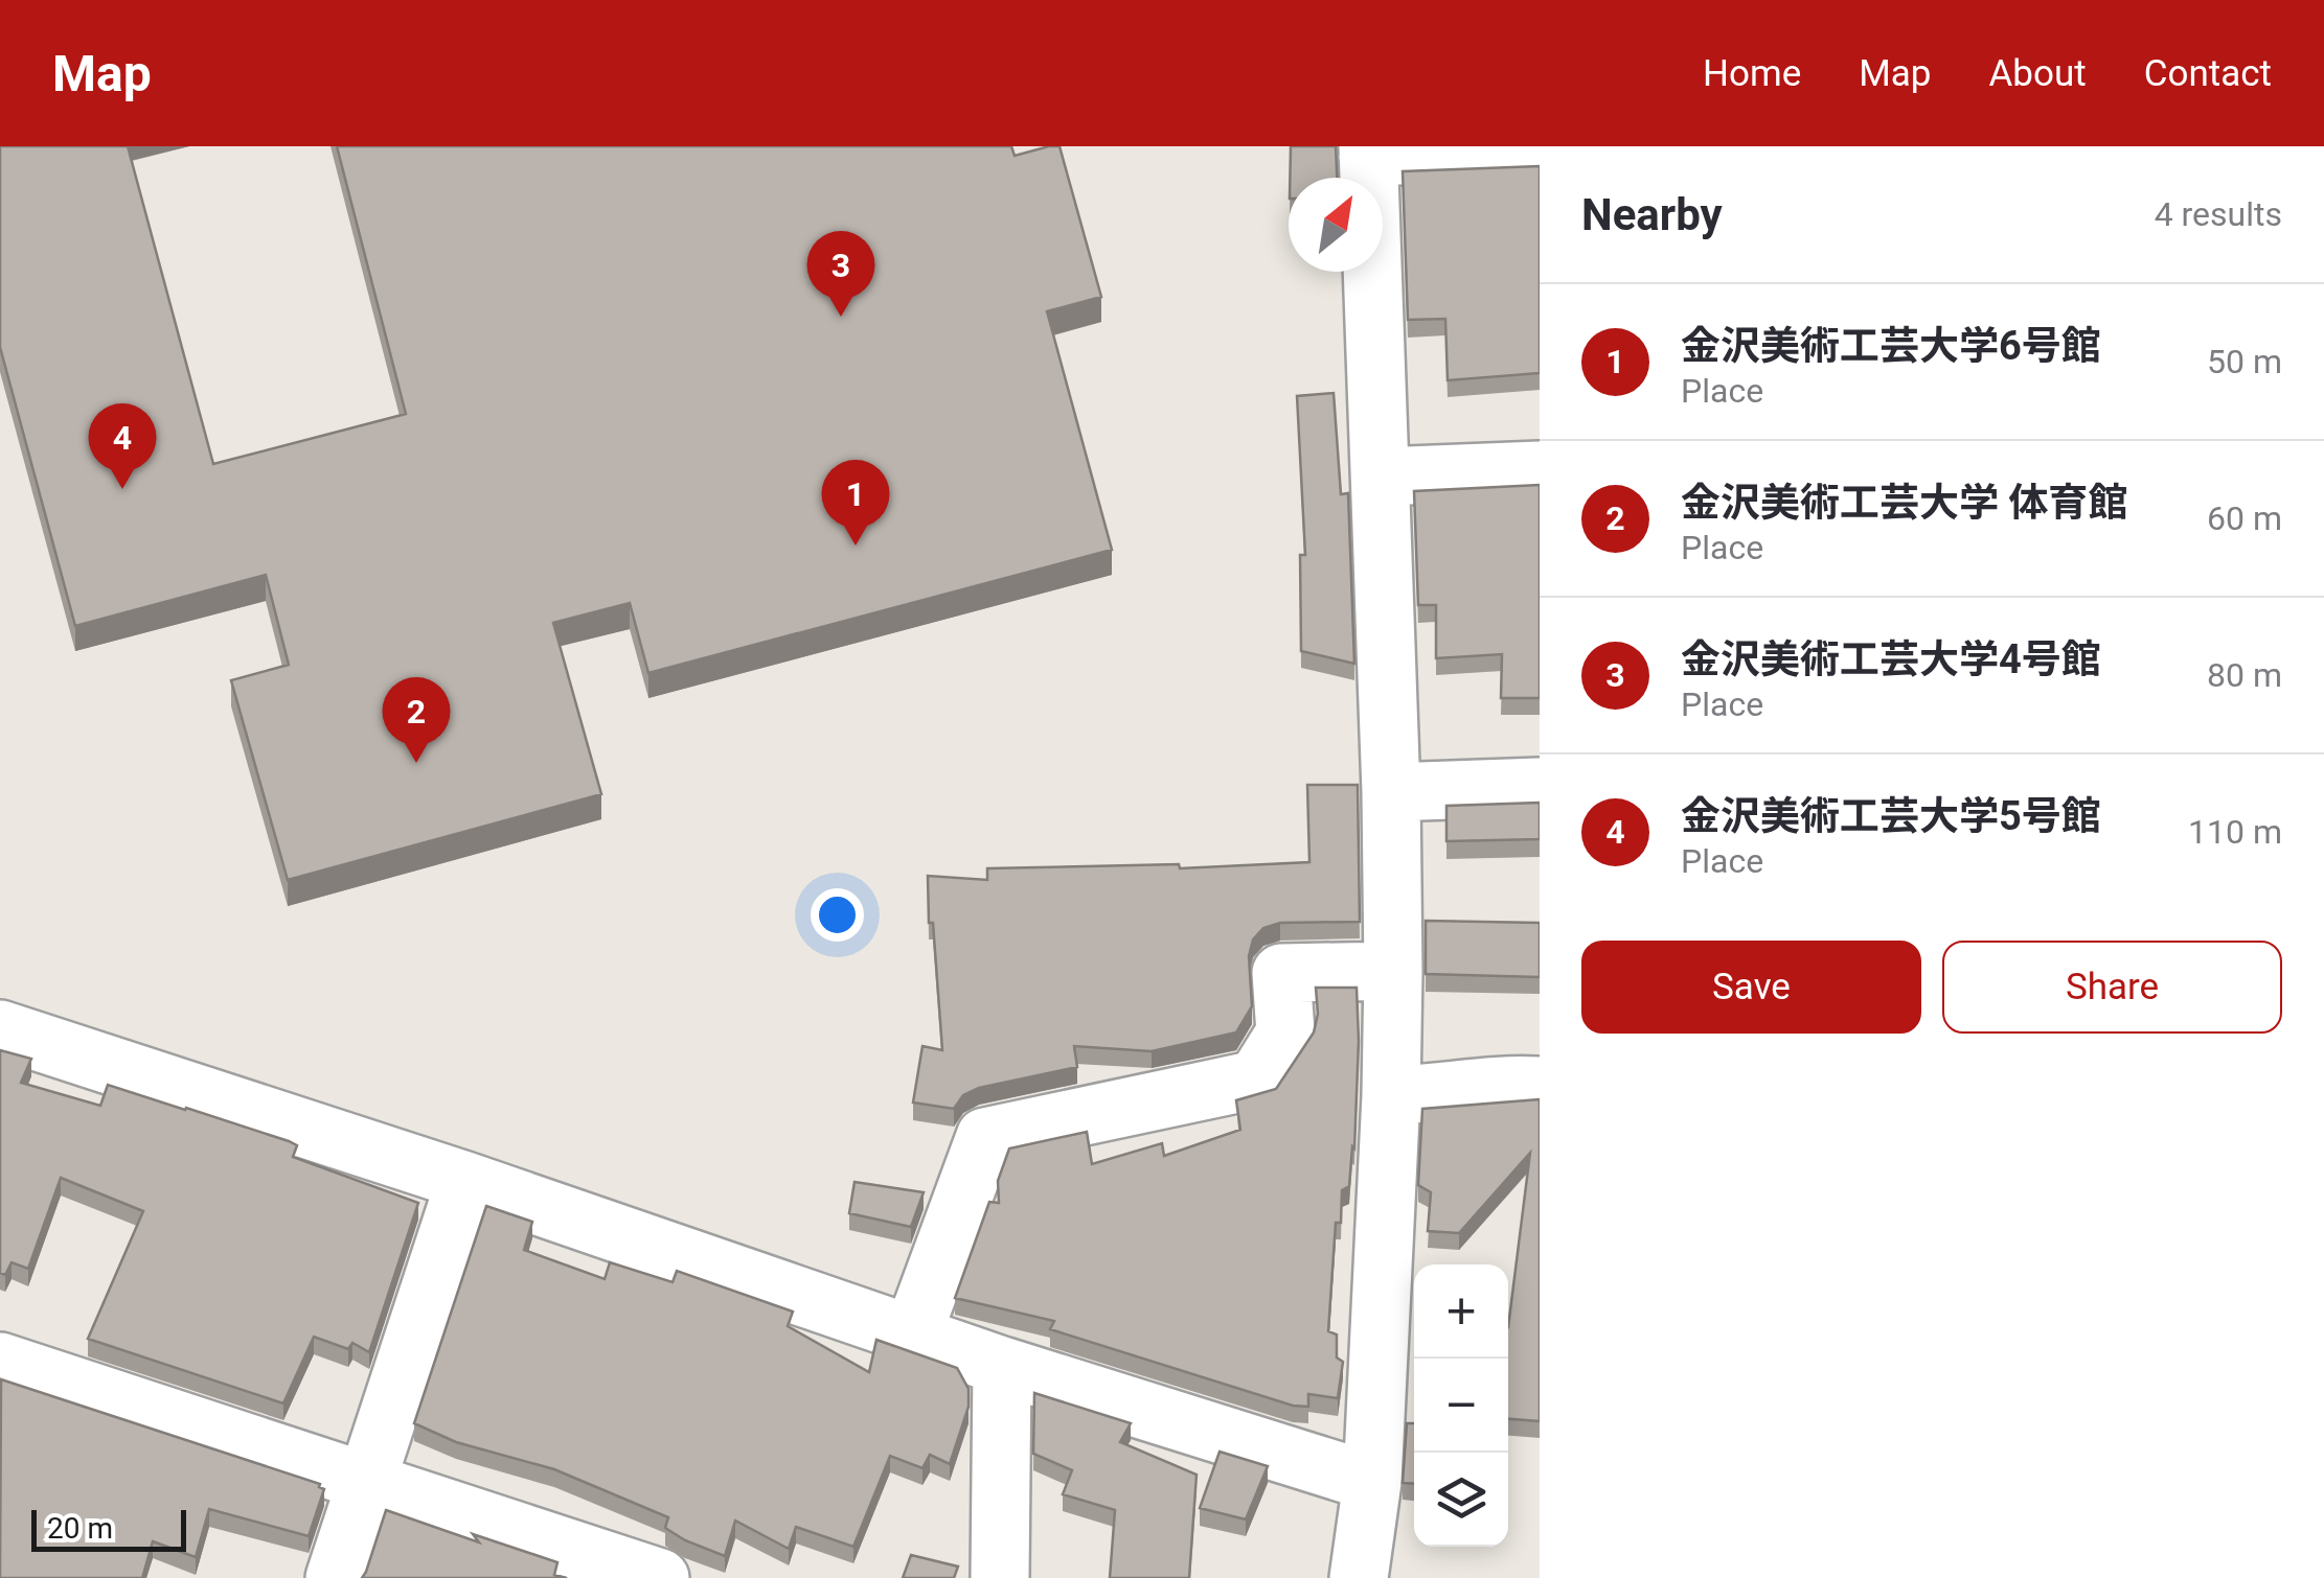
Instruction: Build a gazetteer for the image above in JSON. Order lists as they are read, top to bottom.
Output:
{
  "scale_bar": "20 m",
  "north": "top right",
  "page": {
    "header": "Map",
    "nav": [
      "Home",
      "Map",
      "About",
      "Contact"
    ],
    "heading": ["Nearby", "4 results"],
    "pins": [
      "3",
      "4",
      "1",
      "2"
    ],
    "list": [
      {
        "mark": "1",
        "name": "金沢美術工芸大学6号館",
        "note": "Place",
        "value": "50 m"
      },
      {
        "mark": "2",
        "name": "金沢美術工芸大学 体育館",
        "note": "Place",
        "value": "60 m"
      },
      {
        "mark": "3",
        "name": "金沢美術工芸大学4号館",
        "note": "Place",
        "value": "80 m"
      },
      {
        "mark": "4",
        "name": "金沢美術工芸大学5号館",
        "note": "Place",
        "value": "110 m"
      }
    ],
    "buttons": ["Save", "Share"],
    "map_buttons": ["+", "−"],
    "scale": "20 m"
  }
}
